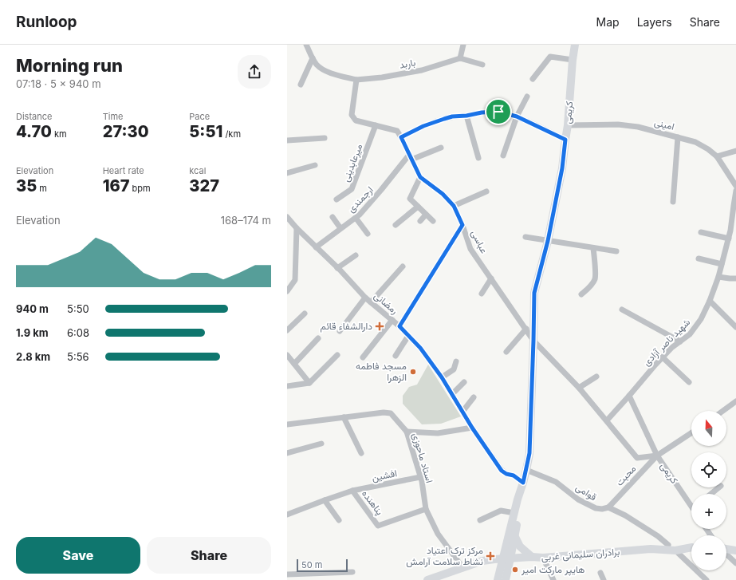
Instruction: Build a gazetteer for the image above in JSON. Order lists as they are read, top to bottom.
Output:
{
  "streets": {
    "main road": ["کریمی", "برادران سلیمانی غربی"],
    "street": [
      "باربد",
      "امینی",
      "میرعابدینی",
      "ارجمندی",
      "عباسی",
      "رمضانی",
      "شهید ناصر آزادی",
      "استاد ماحوزی",
      "افشین",
      "محبت",
      "قوامی",
      "پناهنده"
    ]
  },
  "crossings": [
    ["کریمی", "امینی"],
    ["کریمی", "عباسی"],
    ["کریمی", "رمضانی"],
    ["کریمی", "محبت"],
    ["کریمی", "قوامی"],
    ["کریمی", "برادران سلیمانی غربی"],
    ["ارجمندی", "عباسی"],
    ["ارجمندی", "رمضانی"],
    ["عباسی", "شهید ناصر آزادی"],
    ["عباسی", "محبت"],
    ["استاد ماحوزی", "افشین"],
    ["استاد ماحوزی", "پناهنده"],
    ["استاد ماحوزی", "برادران سلیمانی غربی"],
    ["افشین", "پناهنده"],
    ["محبت", "قوامی"],
    ["قوامی", "برادران سلیمانی غربی"]
  ],
  "places": {
    "health": ["دارالشفاء قائم", "مرکز ترک اعتیاد نشاط سلامت آرامش"],
    "other": ["مسجد فاطمه الزهرا", "هایپر مارکت امیر"]
  },
  "scale_bar": "50 m",
  "north": "top",
  "page": {
    "header": "Runloop",
    "nav": ["Map", "Layers", "Share"],
    "heading": ["Morning run", "07:18 · 5 × 940 m"],
    "stats": [
      ["Distance", "4.70 km"],
      ["Time", "27:30"],
      ["Pace", "5:51 /km"],
      ["Elevation", "35 m"],
      ["Heart rate", "167 bpm"],
      ["kcal", "327"]
    ],
    "chart": ["Elevation", "168–174 m"],
    "list": [
      {
        "name": "940 m",
        "note": "5:50"
      },
      {
        "name": "1.9 km",
        "note": "6:08"
      },
      {
        "name": "2.8 km",
        "note": "5:56"
      }
    ],
    "map_buttons": ["+", "−"],
    "buttons": ["Save", "Share"],
    "scale": "50 m"
  }
}
